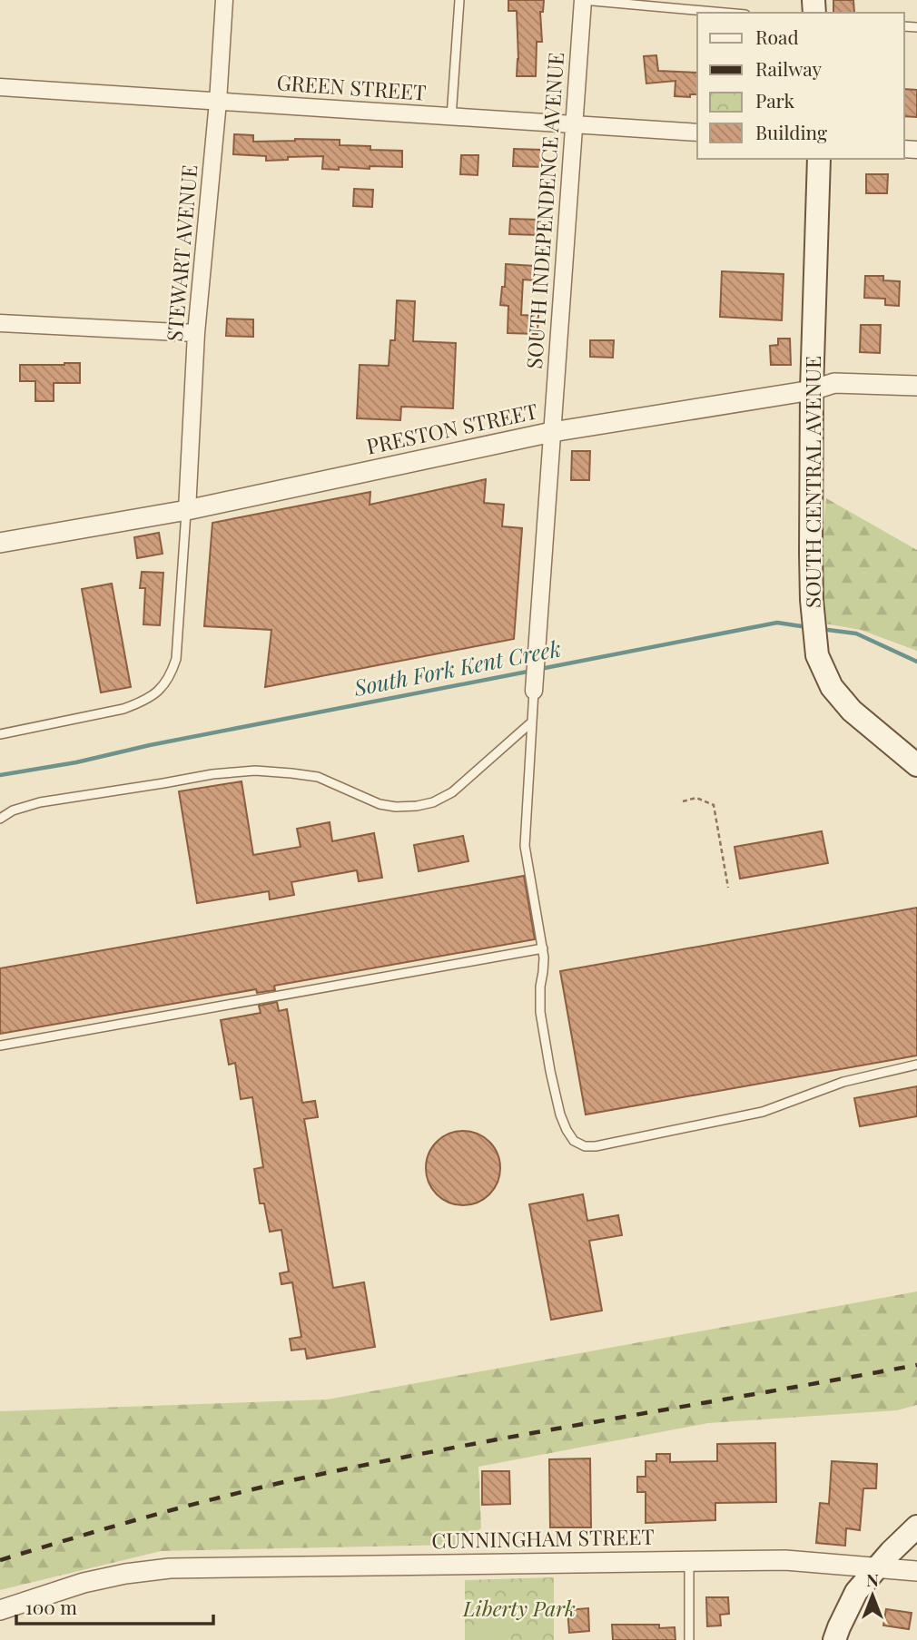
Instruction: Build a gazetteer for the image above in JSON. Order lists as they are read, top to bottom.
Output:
{
  "streets": {
    "main road": ["SOUTH CENTRAL AVENUE"],
    "street": [
      "GREEN STREET",
      "SOUTH INDEPENDENCE AVENUE",
      "STEWART AVENUE",
      "PRESTON STREET",
      "CUNNINGHAM STREET"
    ]
  },
  "crossings": [
    ["GREEN STREET", "SOUTH INDEPENDENCE AVENUE"],
    ["GREEN STREET", "STEWART AVENUE"],
    ["SOUTH INDEPENDENCE AVENUE", "PRESTON STREET"],
    ["STEWART AVENUE", "PRESTON STREET"],
    ["PRESTON STREET", "SOUTH CENTRAL AVENUE"]
  ],
  "water": ["South Fork Kent Creek"],
  "parks": ["Liberty Park"],
  "legend": [
    "Road",
    "Railway",
    "Park",
    "Building"
  ],
  "scale_bar": "100 m",
  "north": "top"
}
